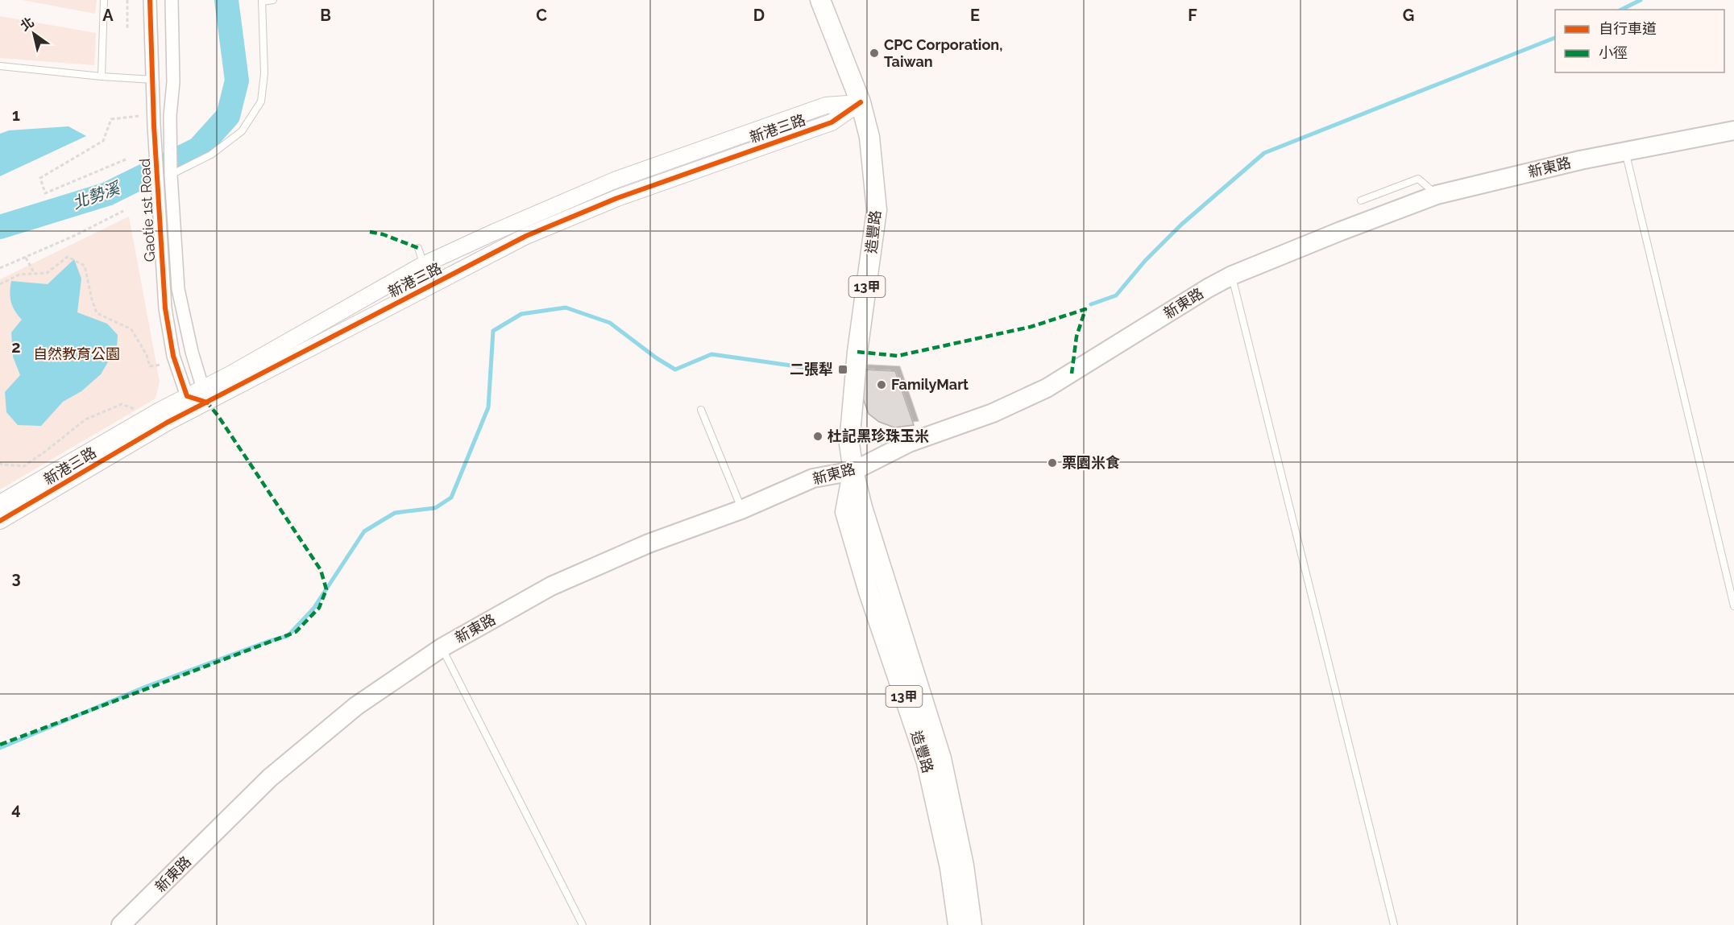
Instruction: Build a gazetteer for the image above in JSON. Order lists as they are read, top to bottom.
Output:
{
  "streets": {
    "main road": ["新東路", "造豐路", "13甲"],
    "street": ["新港三路", "Gaotie 1st Road"]
  },
  "crossings": [
    ["新港三路", "Gaotie 1st Road"],
    ["新港三路", "造豐路"],
    ["新東路", "造豐路"]
  ],
  "water": ["北勢溪"],
  "parks": ["自然教育公園"],
  "places": {
    "other": [
      "CPC Corporation, Taiwan",
      "FamilyMart",
      "杜記黑珍珠玉米",
      "栗園米食"
    ],
    "transit": ["二張犁"]
  },
  "legend": ["自行車道", "小徑"],
  "north": "top left",
  "grid": {
    "columns": [
      "A",
      "B",
      "C",
      "D",
      "E",
      "F",
      "G"
    ],
    "rows": [
      "1",
      "2",
      "3",
      "4"
    ]
  }
}
